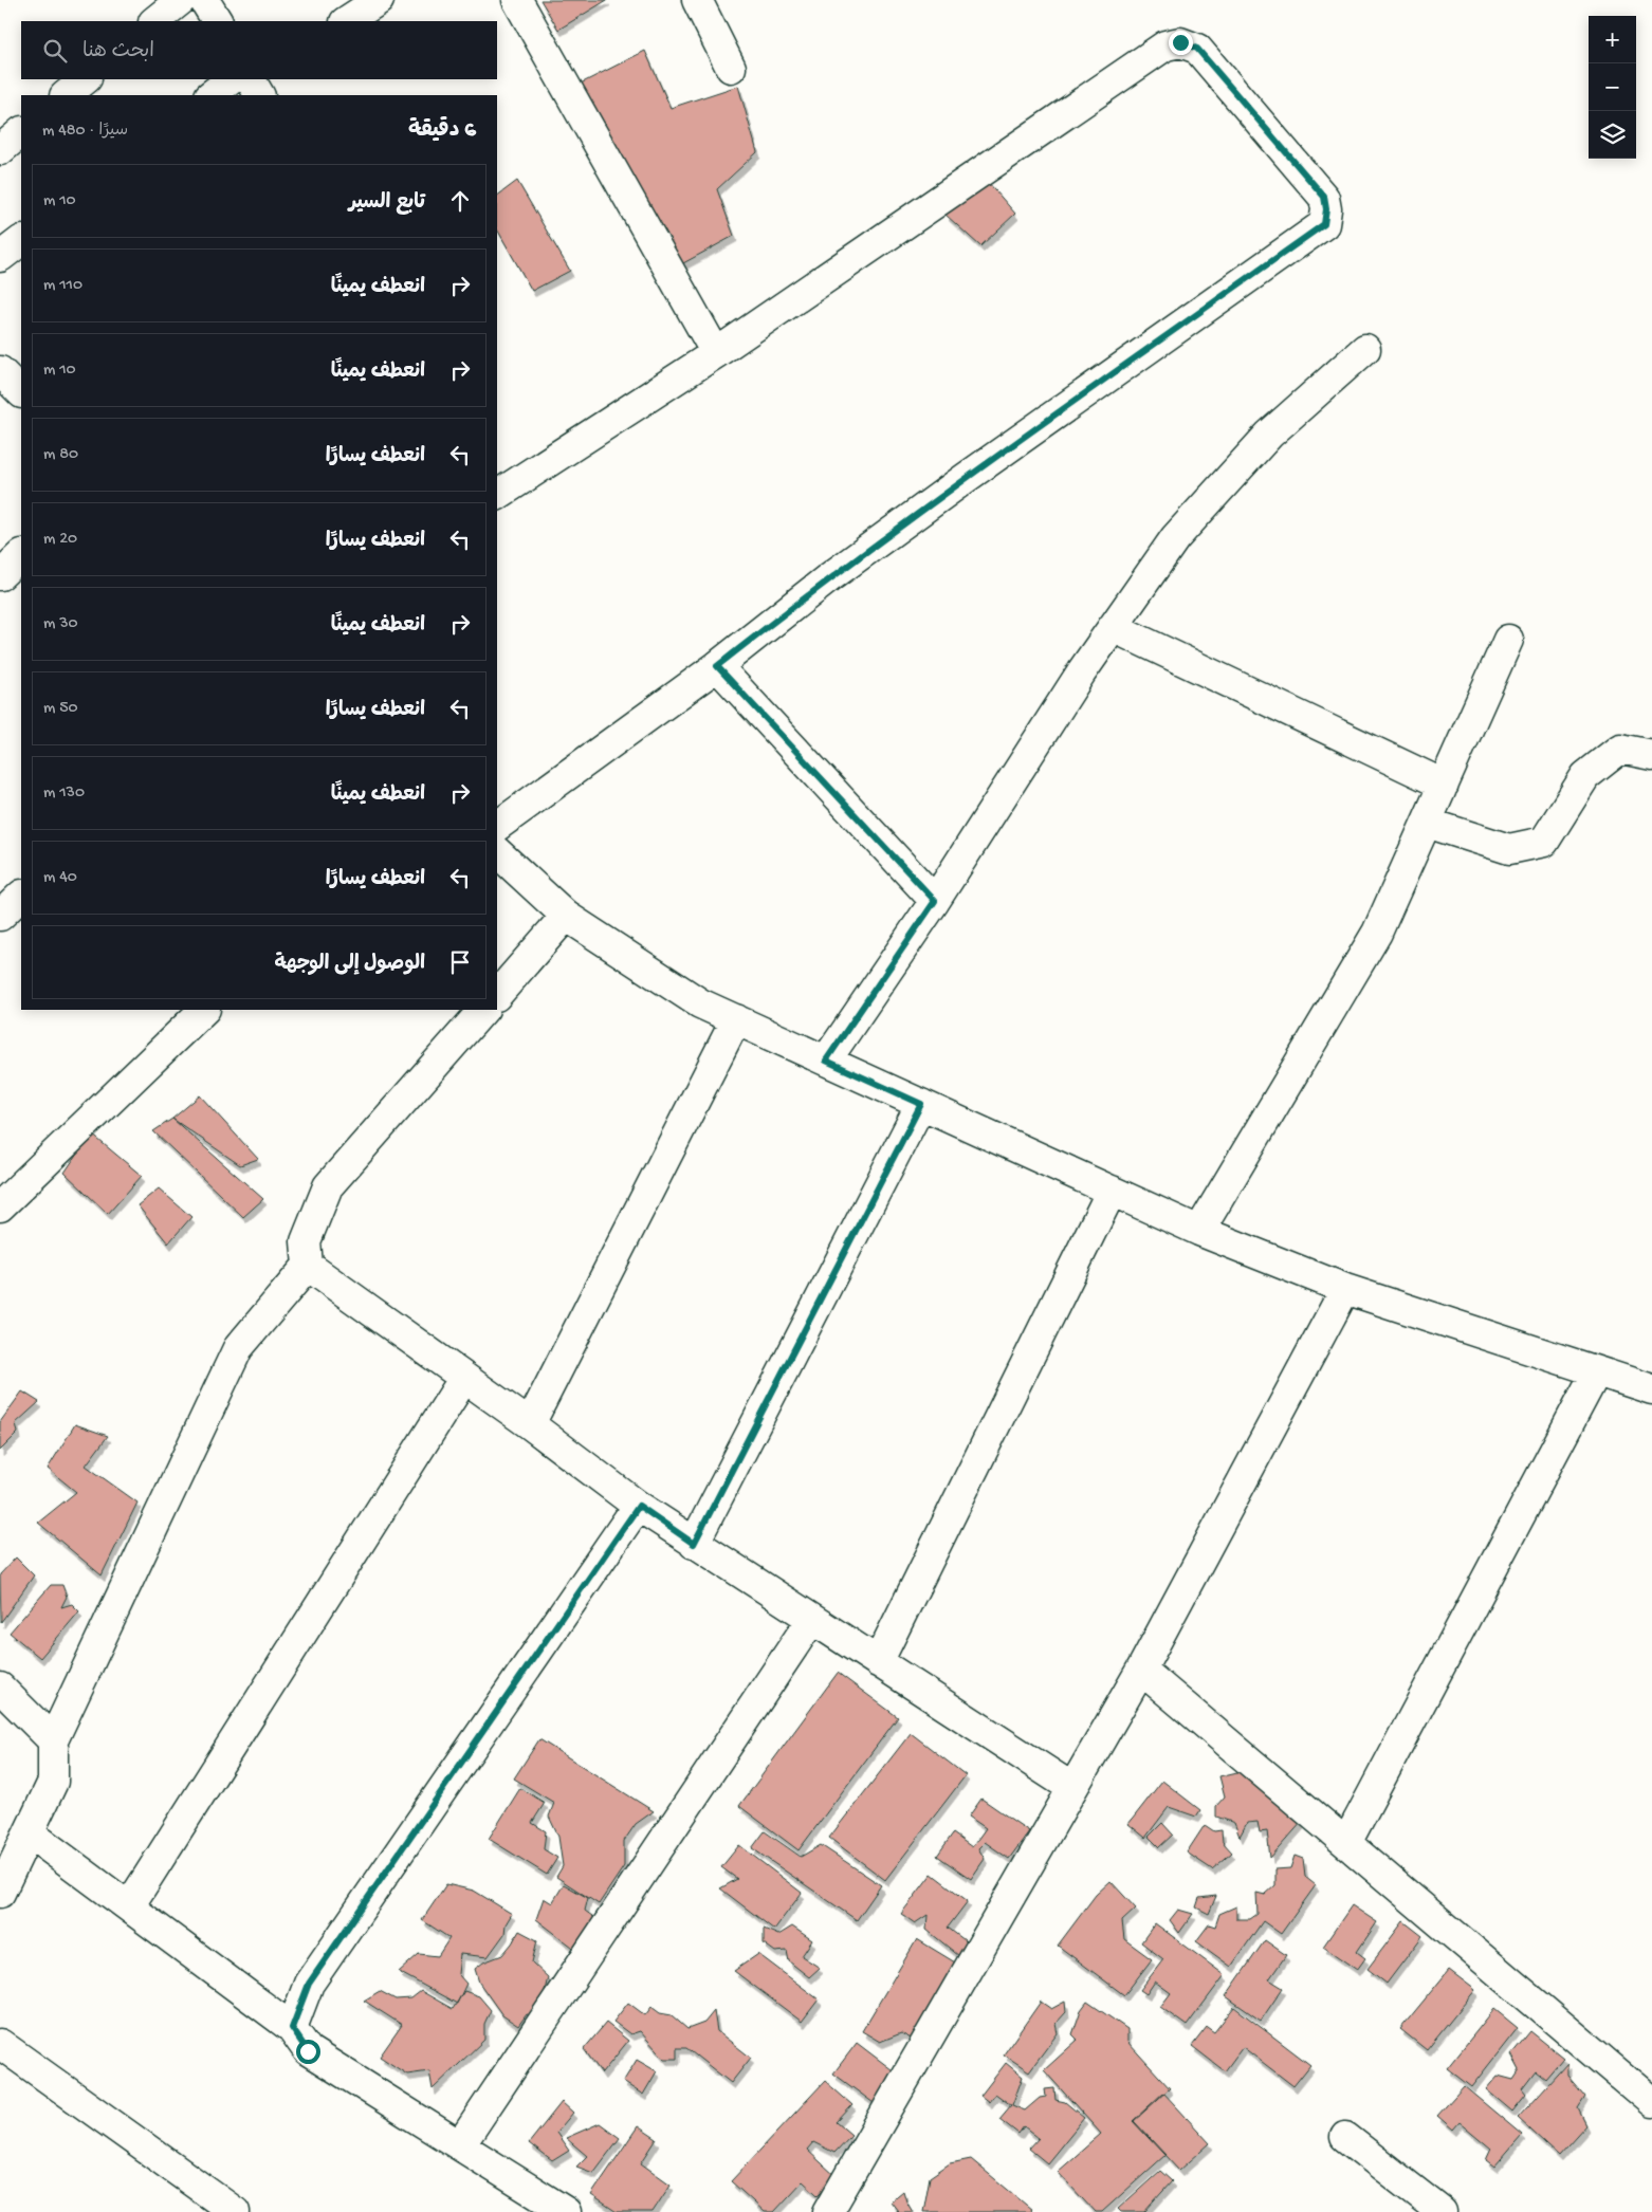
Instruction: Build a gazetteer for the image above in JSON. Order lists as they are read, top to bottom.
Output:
{
  "page": {
    "map_buttons": ["+", "−"],
    "search": "ابحث هنا",
    "heading": ["6 دقيقة", "سيرًا · 480 m"],
    "list": [
      ["تابع السير", "10 m"],
      ["انعطف يمينًا", "110 m"],
      ["انعطف يمينًا", "10 m"],
      ["انعطف يسارًا", "80 m"],
      ["انعطف يسارًا", "20 m"],
      ["انعطف يمينًا", "30 m"],
      ["انعطف يسارًا", "50 m"],
      ["انعطف يمينًا", "130 m"],
      ["انعطف يسارًا", "40 m"],
      "الوصول إلى الوجهة"
    ]
  }
}
